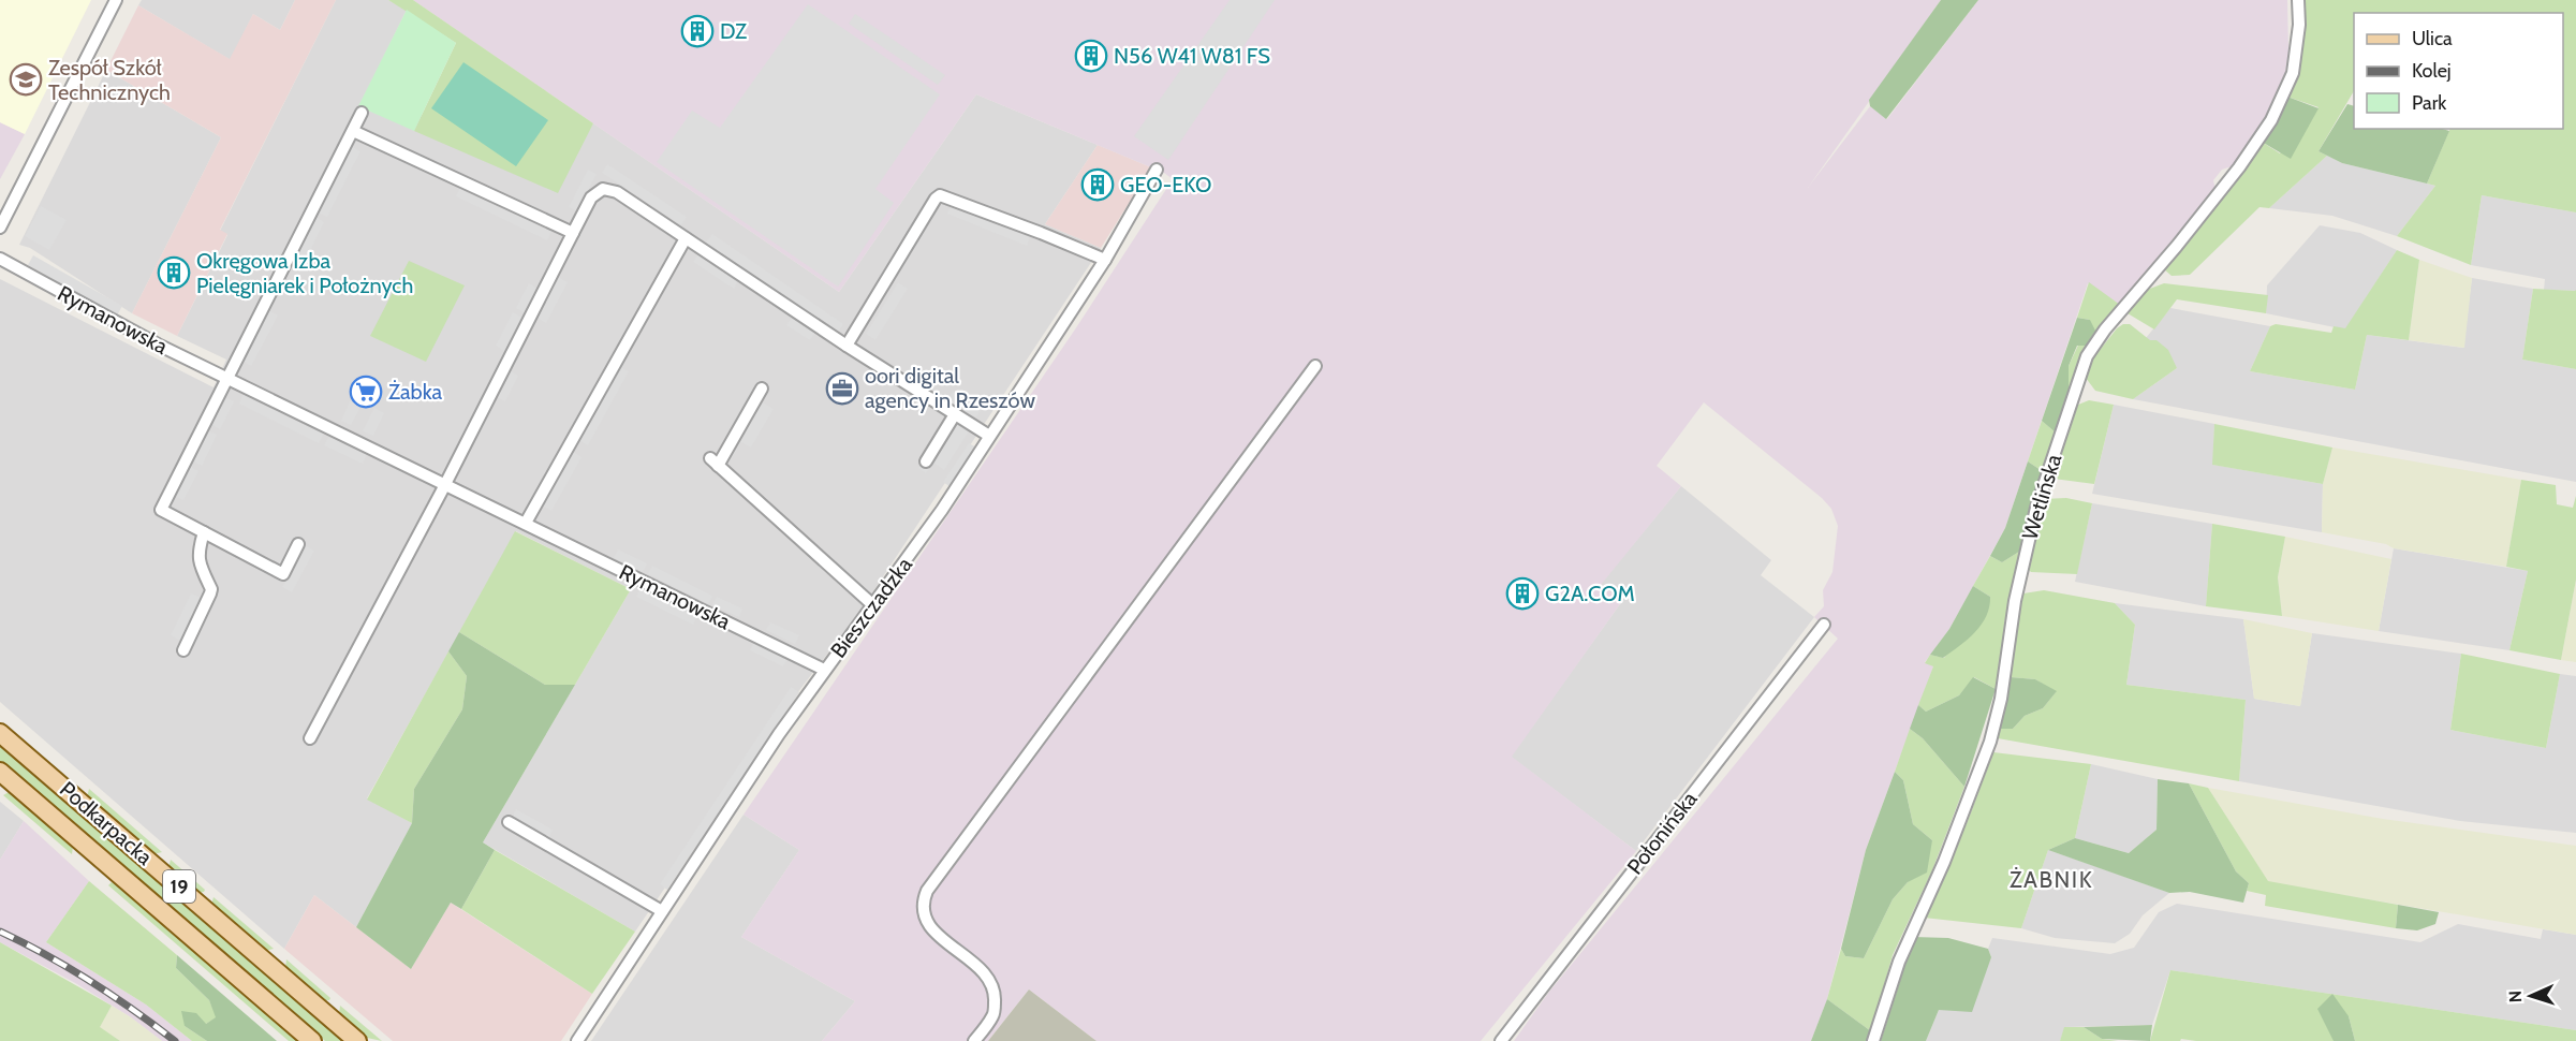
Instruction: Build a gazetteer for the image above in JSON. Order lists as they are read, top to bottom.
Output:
{
  "streets": {
    "main road": ["Podkarpacka", "19"],
    "street": [
      "Rymanowska",
      "Wetlińska",
      "Bieszczadzka",
      "Połonińska"
    ]
  },
  "crossings": [
    ["Rymanowska", "Bieszczadzka"]
  ],
  "districts": ["ŻABNIK"],
  "places": {
    "building": [
      "DZ",
      "N56 W41 W81 FS",
      "GEO-EKO",
      "Okręgowa Izba Pielęgniarek i Położnych",
      "G2A.COM"
    ],
    "school or university": ["Zespół Szkół Technicznych"],
    "office": ["oori digital agency in Rzeszów"],
    "supermarket": ["Żabka"]
  },
  "legend": ["Ulica", "Kolej", "Park"],
  "north": "left"
}
